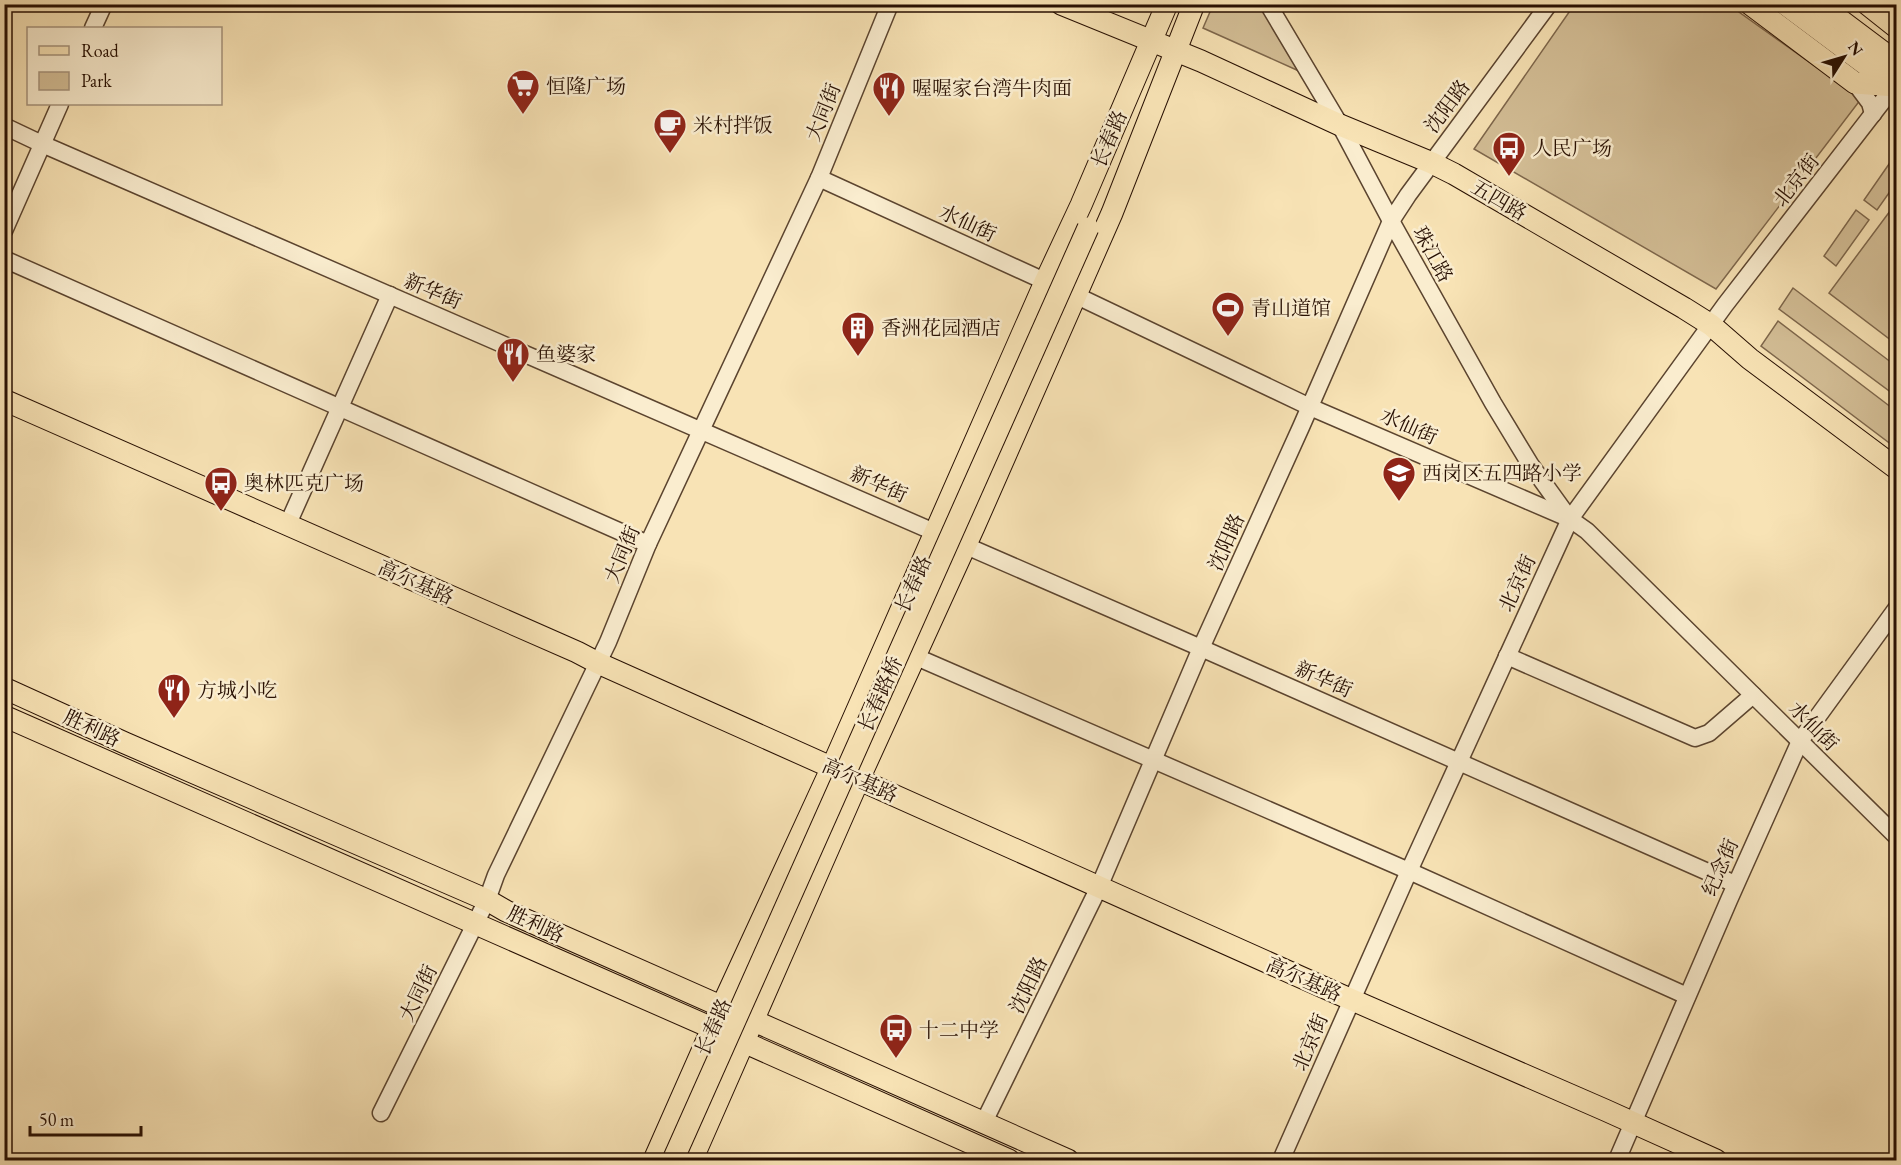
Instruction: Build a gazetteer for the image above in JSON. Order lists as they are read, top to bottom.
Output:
{
  "streets": {
    "main road": [
      "长春路",
      "五四路",
      "高尔基路",
      "长春路桥",
      "胜利路"
    ],
    "street": [
      "沈阳路",
      "大同街",
      "北京街",
      "水仙街",
      "珠江路",
      "新华街",
      "纪念街"
    ]
  },
  "crossings": [
    ["沈阳路", "五四路"],
    ["沈阳路", "水仙街"],
    ["沈阳路", "珠江路"],
    ["沈阳路", "新华街"],
    ["沈阳路", "高尔基路"],
    ["沈阳路", "胜利路"],
    ["大同街", "水仙街"],
    ["大同街", "新华街"],
    ["大同街", "高尔基路"],
    ["大同街", "胜利路"],
    ["长春路", "五四路"],
    ["长春路", "水仙街"],
    ["长春路", "新华街"],
    ["长春路", "高尔基路"],
    ["长春路", "胜利路"],
    ["北京街", "五四路"],
    ["北京街", "水仙街"],
    ["北京街", "珠江路"],
    ["北京街", "新华街"],
    ["北京街", "高尔基路"],
    ["五四路", "珠江路"],
    ["水仙街", "珠江路"],
    ["水仙街", "纪念街"],
    ["新华街", "纪念街"],
    ["高尔基路", "纪念街"]
  ],
  "places": {
    "supermarket": ["恒隆广场"],
    "restaurant": ["喔喔家台湾牛肉面", "鱼婆家", "方城小吃"],
    "cafe": ["米村拌饭"],
    "bus stop": ["人民广场", "奥林匹克广场", "十二中学"],
    "sports": ["青山道馆"],
    "building": ["香洲花园酒店"],
    "school or university": ["西岗区五四路小学"]
  },
  "legend": ["Road", "Park"],
  "scale_bar": "50 m",
  "north": "top right"
}
